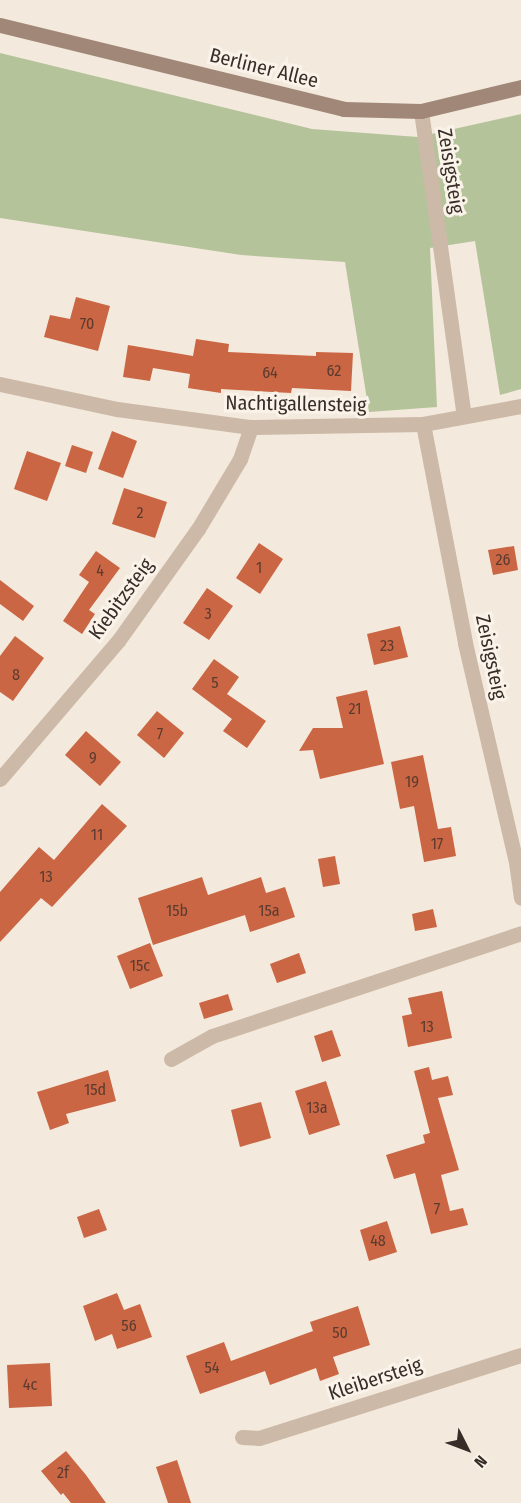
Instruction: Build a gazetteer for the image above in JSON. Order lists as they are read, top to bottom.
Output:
{
  "streets": {
    "main road": ["Berliner Allee"],
    "street": [
      "Zeisigsteig",
      "Nachtigallensteig",
      "Kiebitzsteig",
      "Kleibersteig"
    ]
  },
  "crossings": [
    ["Berliner Allee", "Zeisigsteig"],
    ["Zeisigsteig", "Nachtigallensteig"],
    ["Nachtigallensteig", "Kiebitzsteig"]
  ],
  "house_numbers": [
    "70",
    "62",
    "64",
    "2",
    "26",
    "1",
    "4",
    "3",
    "23",
    "8",
    "5",
    "21",
    "7",
    "9",
    "19",
    "11",
    "17",
    "13",
    "15b",
    "15a",
    "15c",
    "13",
    "15d",
    "13a",
    "7",
    "48",
    "56",
    "50",
    "54",
    "4c",
    "2f"
  ],
  "north": "bottom right"
}
